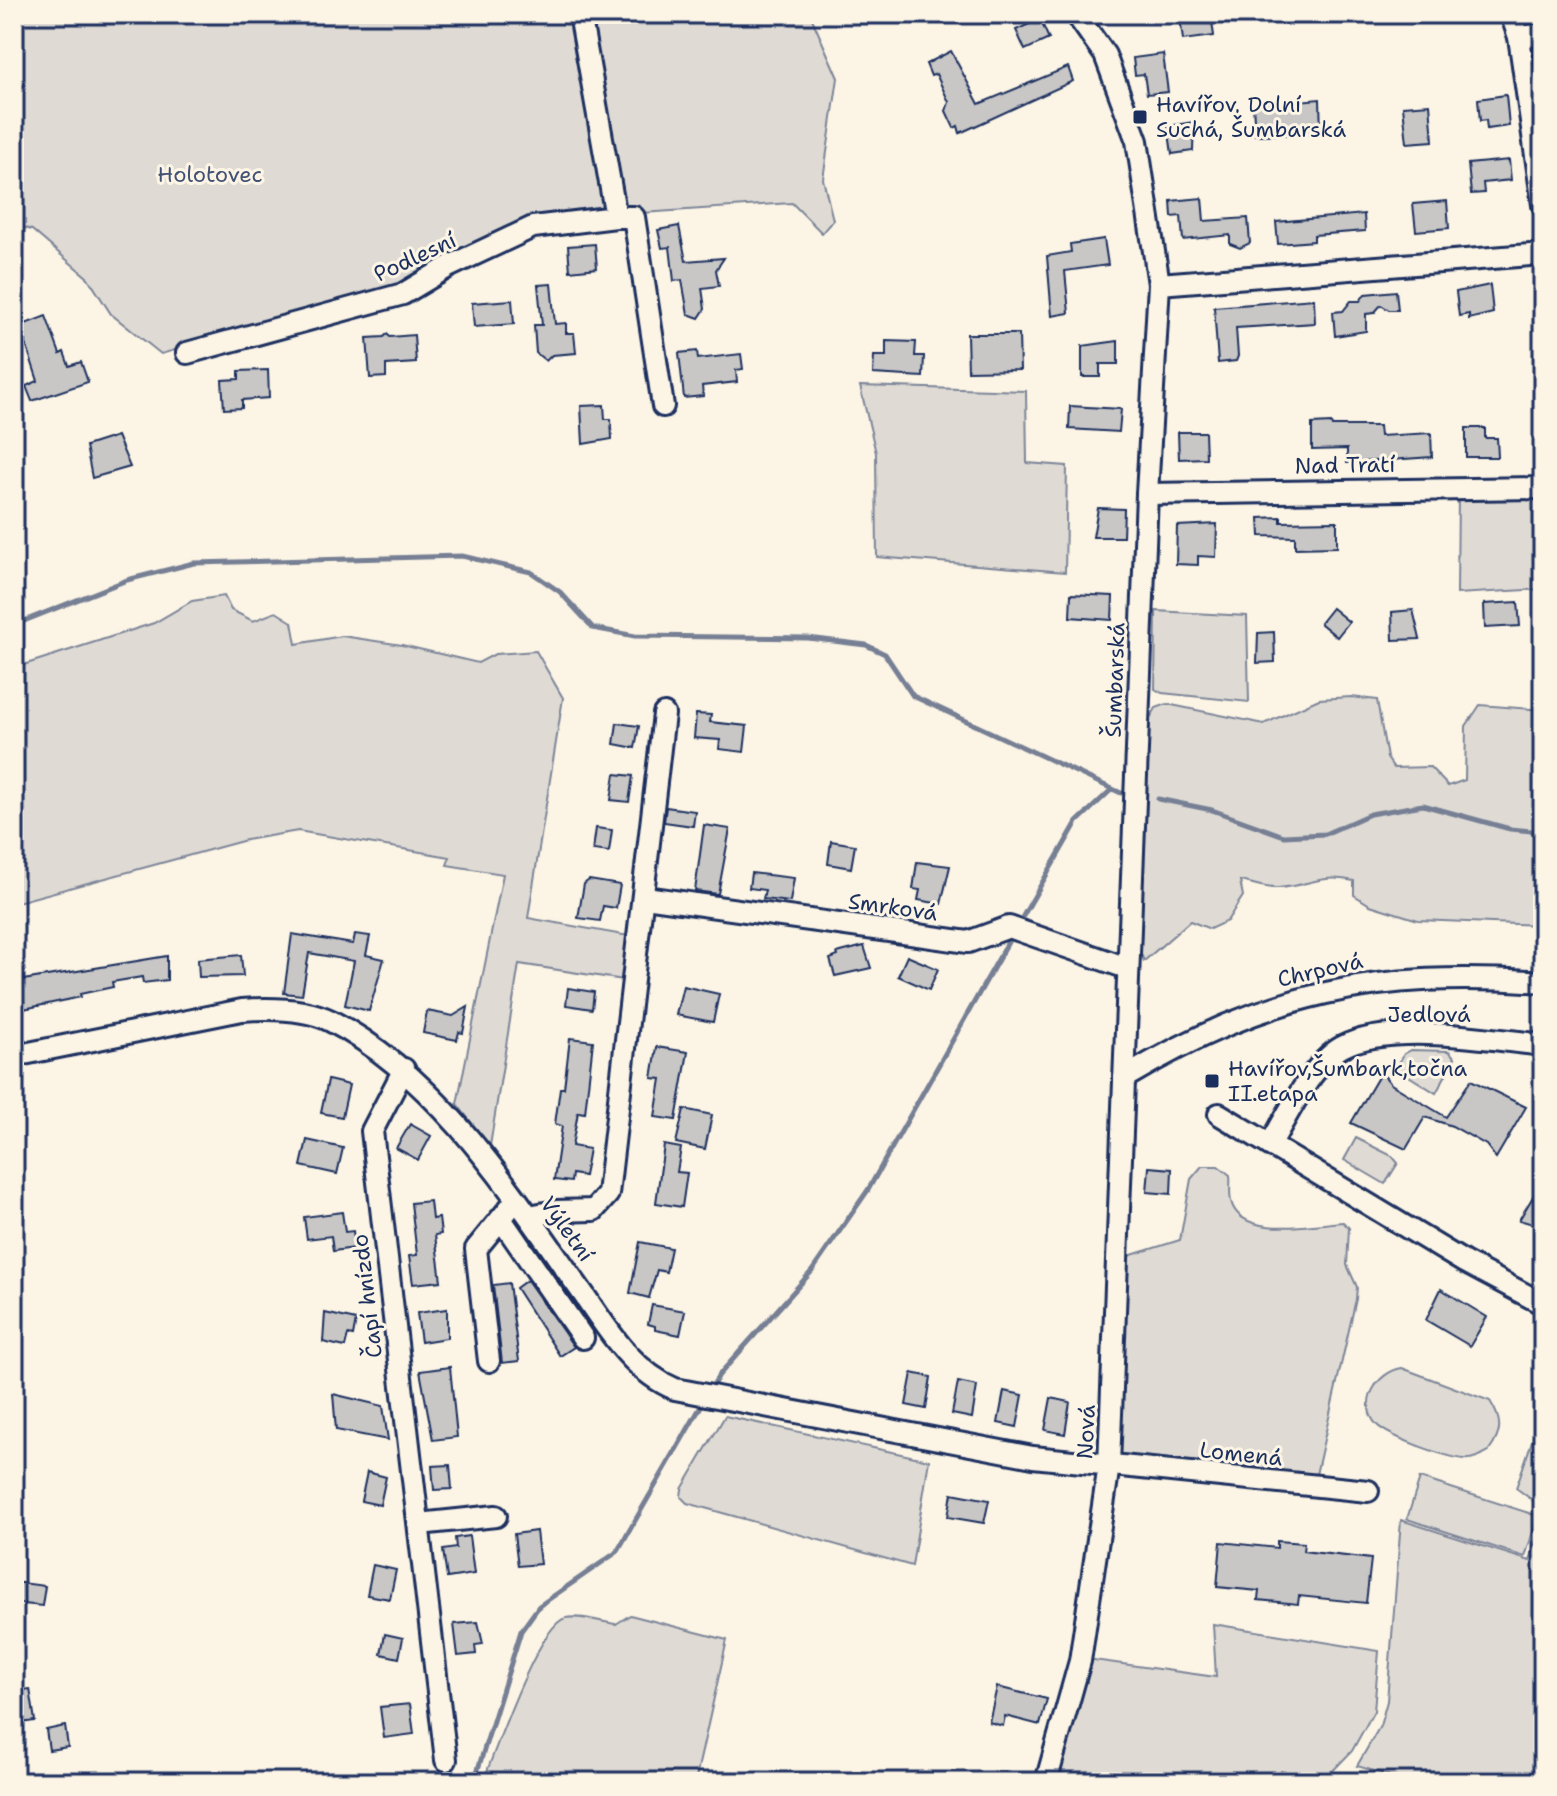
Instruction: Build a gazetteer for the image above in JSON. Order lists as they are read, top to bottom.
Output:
{
  "streets": {
    "street": [
      "Podlesní",
      "Nad Tratí",
      "Šumbarská",
      "Smrková",
      "Chrpová",
      "Jedlová",
      "Výletní",
      "Čapí hnízdo",
      "Nová",
      "Lomená"
    ]
  },
  "crossings": [
    ["Nad Tratí", "Šumbarská"],
    ["Šumbarská", "Smrková"],
    ["Šumbarská", "Chrpová"],
    ["Šumbarská", "Nová"],
    ["Chrpová", "Nová"],
    ["Výletní", "Čapí hnízdo"],
    ["Výletní", "Nová"],
    ["Výletní", "Lomená"],
    ["Nová", "Lomená"]
  ],
  "parks": ["Holotovec"],
  "places": {
    "transit": ["Havířov, Dolní Suchá, Šumbarská", "Havířov,Šumbark,točna II.etapa"]
  }
}
